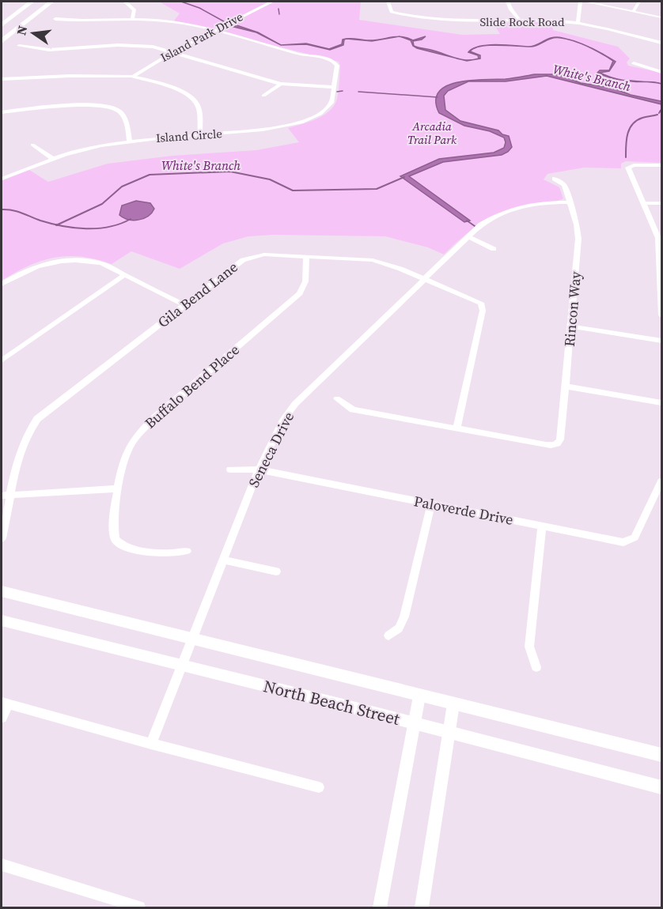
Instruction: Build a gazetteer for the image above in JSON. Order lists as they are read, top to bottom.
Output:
{
  "streets": {
    "main road": ["North Beach Street"],
    "street": [
      "Slide Rock Road",
      "Island Park Drive",
      "Island Circle",
      "Gila Bend Lane",
      "Rincon Way",
      "Buffalo Bend Place",
      "Seneca Drive",
      "Paloverde Drive"
    ]
  },
  "crossings": [
    ["Island Park Drive", "Island Circle"],
    ["Gila Bend Lane", "Rincon Way"],
    ["Gila Bend Lane", "Buffalo Bend Place"],
    ["Gila Bend Lane", "Seneca Drive"],
    ["Rincon Way", "Seneca Drive"],
    ["Seneca Drive", "Paloverde Drive"],
    ["Seneca Drive", "North Beach Street"]
  ],
  "water": ["White's Branch"],
  "parks": ["Arcadia Trail Park"],
  "north": "left"
}
